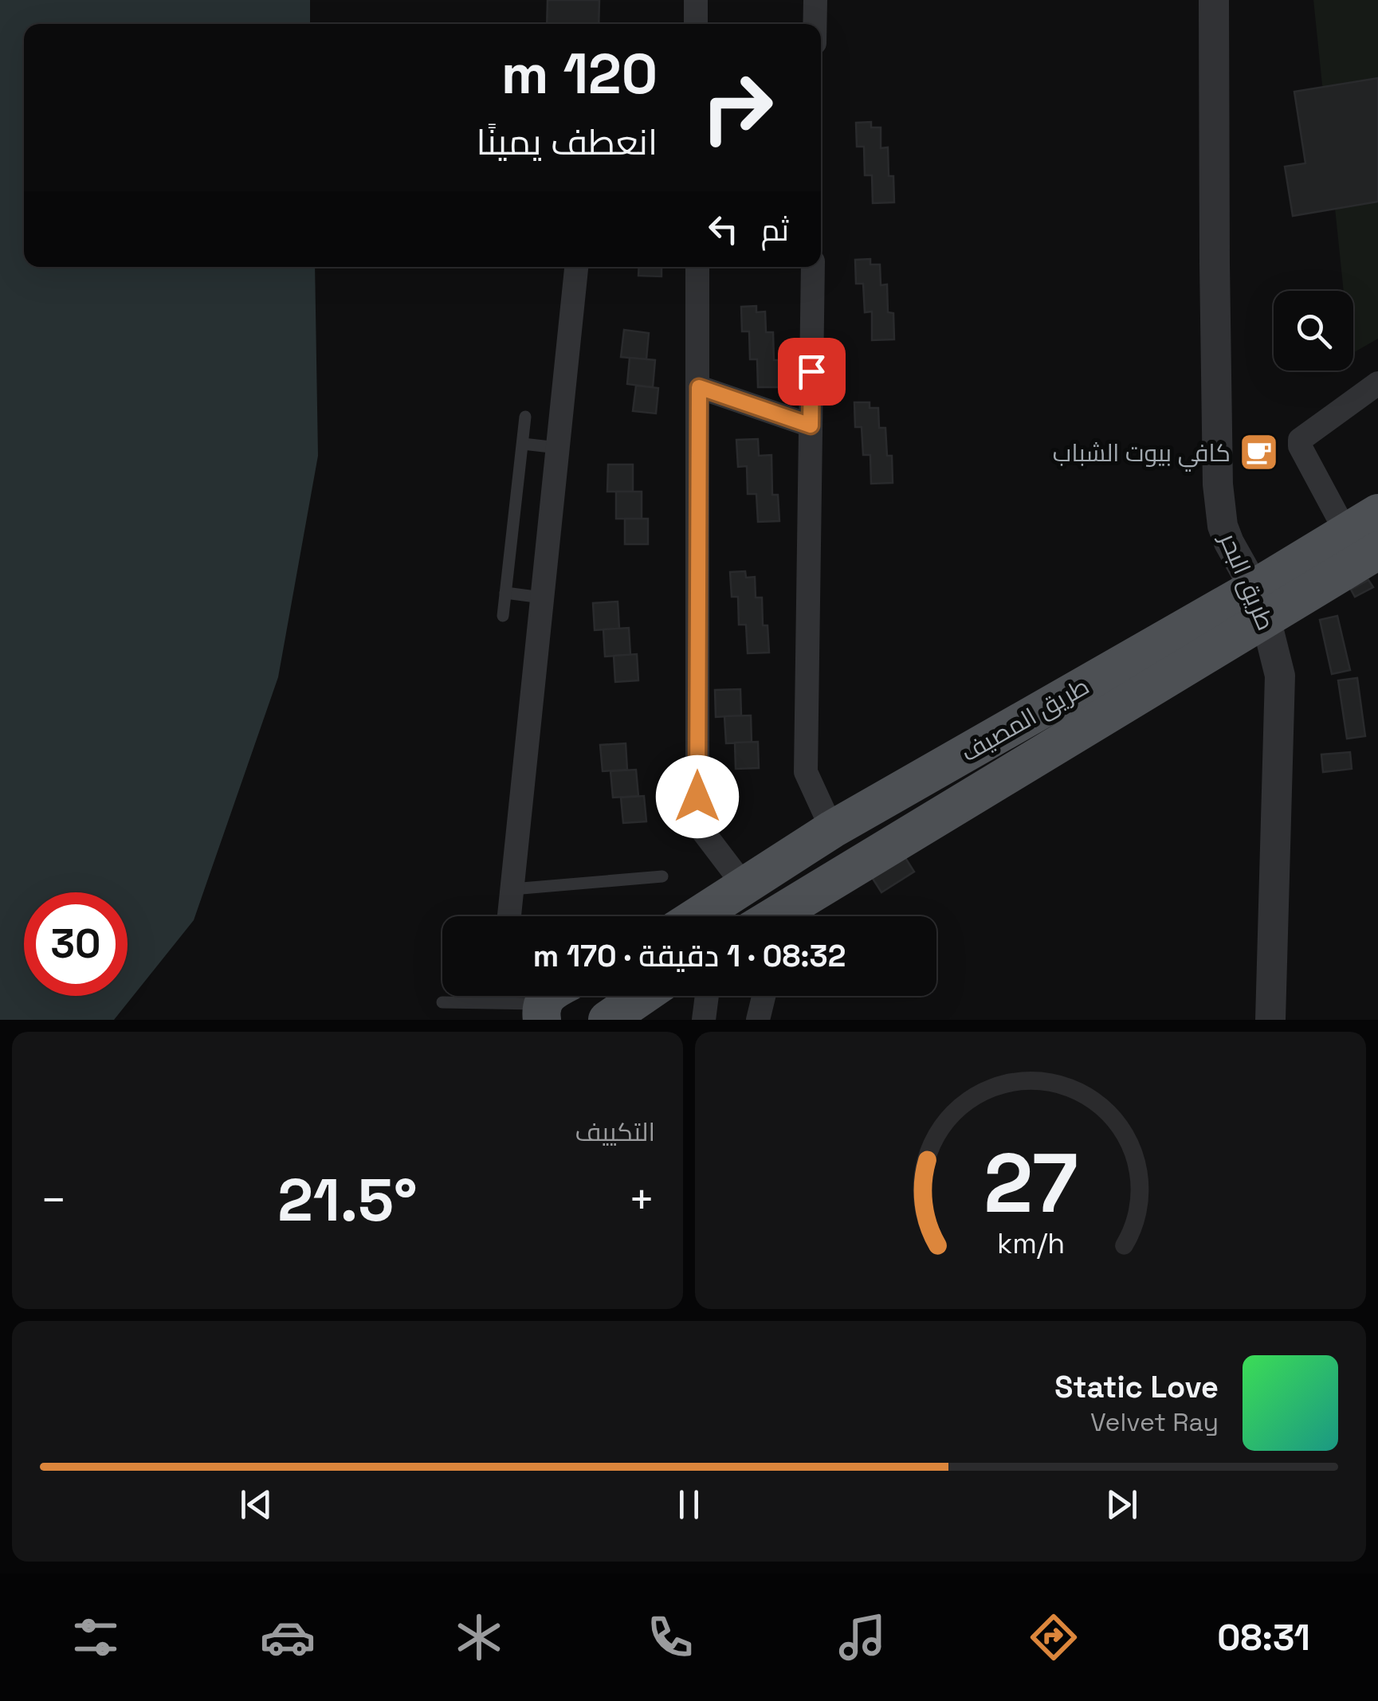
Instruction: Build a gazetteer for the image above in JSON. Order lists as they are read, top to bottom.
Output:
{
  "streets": {
    "main road": ["طريق المصيف"],
    "street": ["طريق البحر"]
  },
  "crossings": [
    ["طريق البحر", "طريق المصيف"]
  ],
  "places": {
    "cafe": ["كافي بيوت الشباب"]
  },
  "page": {
    "turn": ["120 m", "انعطف يمينًا"],
    "then": "ثم",
    "limit": "30",
    "trip": "08:32 · 1 دقيقة · 170 m",
    "tile": "التكييف",
    "heat": ["−", "21.5°", "+"],
    "song": ["Static Love", "Velvet Ray"],
    "tabs": "08:31",
    "gauge": ["27", "km/h"]
  }
}
